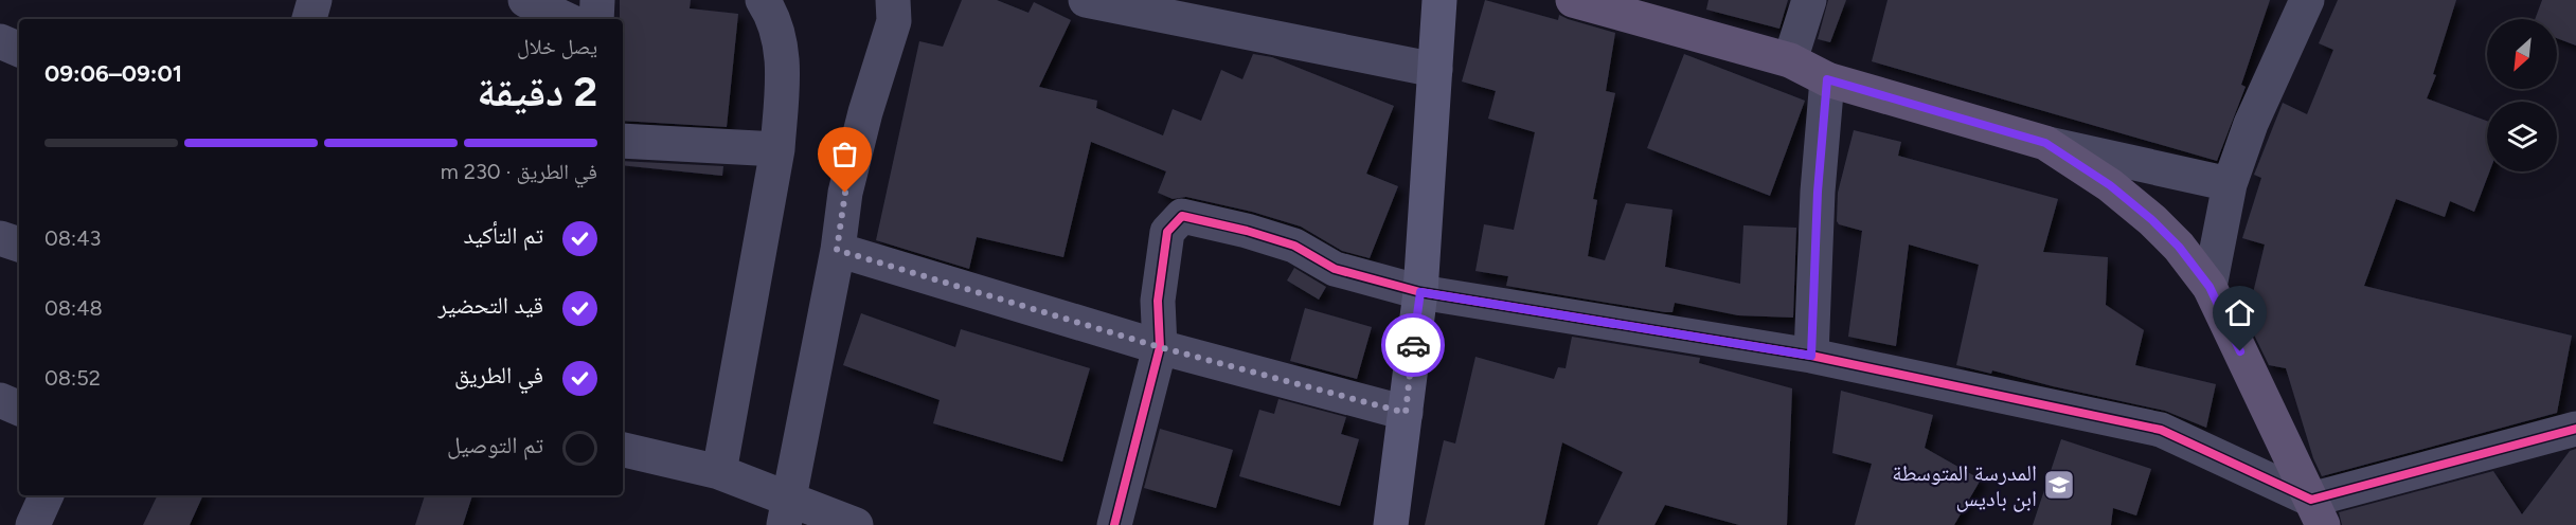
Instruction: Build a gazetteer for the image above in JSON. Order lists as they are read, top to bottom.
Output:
{
  "places": {
    "school or university": ["المدرسة المتوسطة ابن باديس"]
  },
  "north": "bottom left",
  "page": {
    "heading": ["2 دقيقة", "يصل خلال", "09:01–09:06"],
    "bar": "في الطريق · 230 m",
    "list": [
      ["تم التأكيد", "08:43"],
      ["قيد التحضير", "08:48"],
      ["في الطريق", "08:52"],
      "تم التوصيل"
    ]
  }
}
